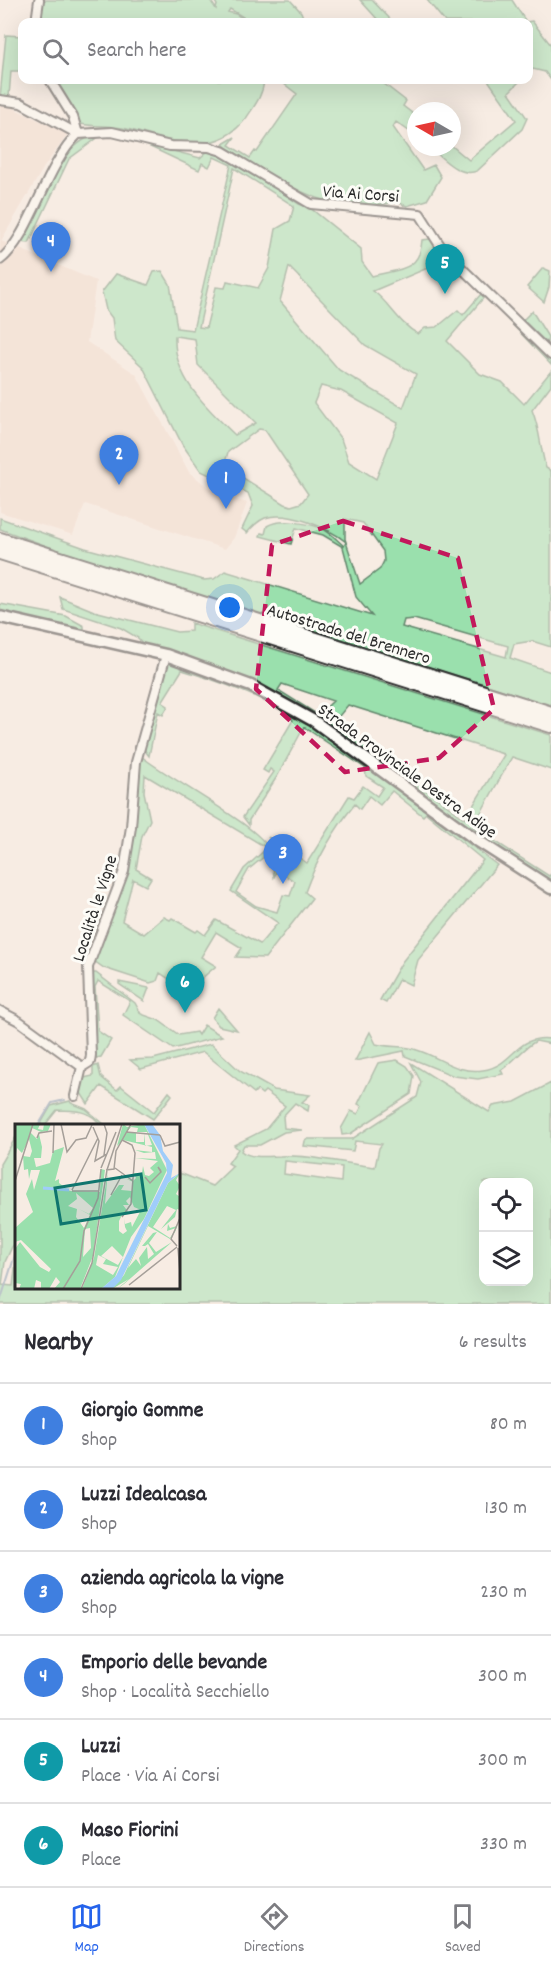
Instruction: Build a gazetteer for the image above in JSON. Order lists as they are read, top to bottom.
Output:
{
  "streets": {
    "highway": ["Autostrada del Brennero"],
    "main road": ["Strada Provinciale Destra Adige"],
    "street": ["Via Ai Corsi", "Località le Vigne"]
  },
  "crossings": [
    ["Strada Provinciale Destra Adige", "Località le Vigne"]
  ],
  "north": "left",
  "page": {
    "search": "Search here",
    "pins": [
      "4",
      "5",
      "2",
      "1",
      "3",
      "6"
    ],
    "heading": ["Nearby", "6 results"],
    "list": [
      {
        "mark": "1",
        "name": "Giorgio Gomme",
        "note": "Shop",
        "value": "80 m"
      },
      {
        "mark": "2",
        "name": "Luzzi Idealcasa",
        "note": "Shop",
        "value": "130 m"
      },
      {
        "mark": "3",
        "name": "azienda agricola la vigne",
        "note": "Shop",
        "value": "230 m"
      },
      {
        "mark": "4",
        "name": "Emporio delle bevande",
        "note": "Shop · Località Secchiello",
        "value": "300 m"
      },
      {
        "mark": "5",
        "name": "Luzzi",
        "note": "Place · Via Ai Corsi",
        "value": "300 m"
      },
      {
        "mark": "6",
        "name": "Maso Fiorini",
        "note": "Place",
        "value": "330 m"
      }
    ],
    "nav": ["Map", "Directions", "Saved"]
  }
}
